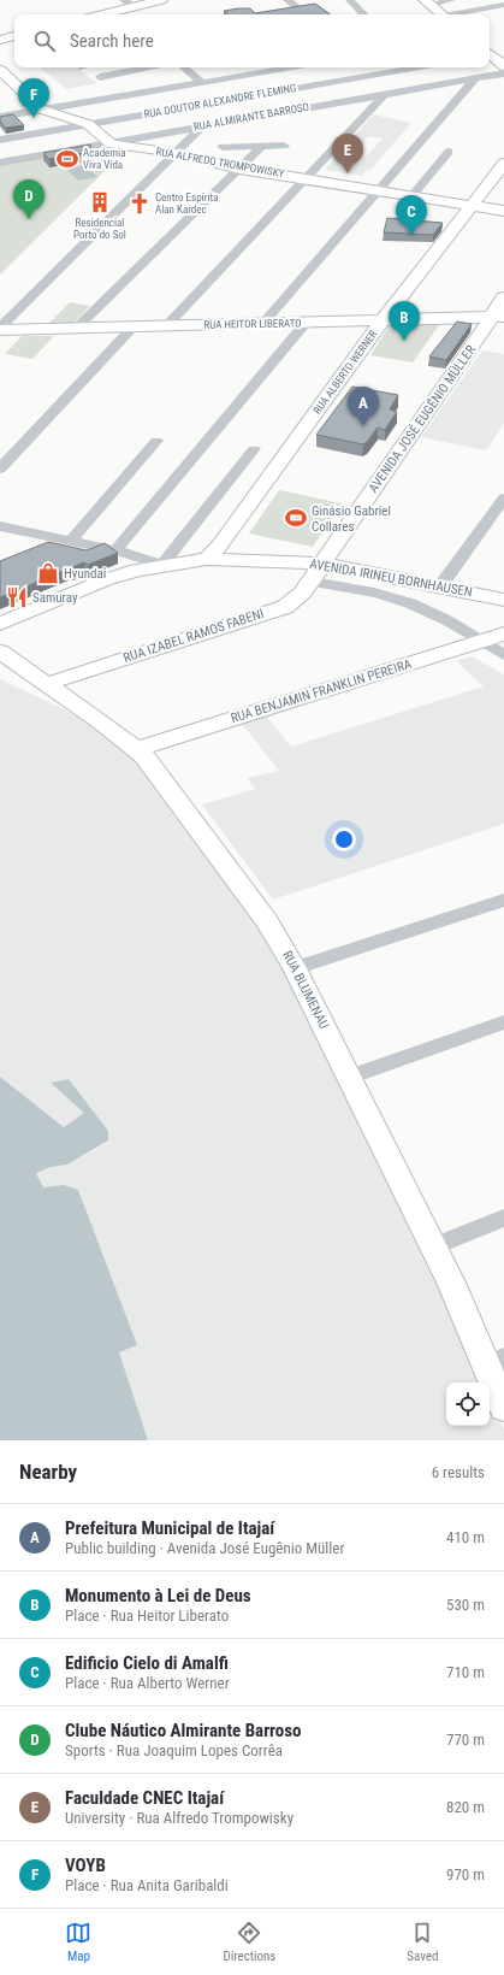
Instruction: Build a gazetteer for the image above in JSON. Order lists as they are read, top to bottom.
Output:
{
  "streets": {
    "main road": [
      "RUA ALFREDO TROMPOWISKY",
      "RUA HEITOR LIBERATO",
      "RUA ALBERTO WERNER",
      "AVENIDA JOSÉ EUGÊNIO MÜLLER",
      "AVENIDA IRINEU BORNHAUSEN",
      "RUA IZABEL RAMOS FABENI",
      "RUA BENJAMIN FRANKLIN PEREIRA",
      "RUA BLUMENAU"
    ],
    "street": ["RUA DOUTOR ALEXANDRE FLEMING", "RUA ALMIRANTE BARROSO"]
  },
  "crossings": [
    ["RUA ALMIRANTE BARROSO", "RUA ALFREDO TROMPOWISKY"],
    ["RUA ALFREDO TROMPOWISKY", "RUA ALBERTO WERNER"],
    ["RUA HEITOR LIBERATO", "RUA ALBERTO WERNER"],
    ["RUA HEITOR LIBERATO", "AVENIDA JOSÉ EUGÊNIO MÜLLER"],
    ["RUA ALBERTO WERNER", "AVENIDA IRINEU BORNHAUSEN"],
    ["AVENIDA JOSÉ EUGÊNIO MÜLLER", "AVENIDA IRINEU BORNHAUSEN"],
    ["AVENIDA JOSÉ EUGÊNIO MÜLLER", "RUA IZABEL RAMOS FABENI"],
    ["AVENIDA IRINEU BORNHAUSEN", "RUA IZABEL RAMOS FABENI"],
    ["RUA IZABEL RAMOS FABENI", "RUA BLUMENAU"],
    ["RUA BENJAMIN FRANKLIN PEREIRA", "RUA BLUMENAU"]
  ],
  "places": {
    "sports": ["Academia Viva Vida", "Ginásio Gabriel Collares"],
    "building": ["Residencial Porto do Sol"],
    "church": ["Centro Espírita Alan Kardec"],
    "shop": ["Hyundai"],
    "restaurant": ["Samuray"]
  },
  "page": {
    "search": "Search here",
    "pins": [
      "F",
      "E",
      "D",
      "C",
      "B",
      "A"
    ],
    "heading": ["Nearby", "6 results"],
    "list": [
      {
        "mark": "A",
        "name": "Prefeitura Municipal de Itajaí",
        "note": "Public building · Avenida José Eugênio Müller",
        "value": "410 m"
      },
      {
        "mark": "B",
        "name": "Monumento à Lei de Deus",
        "note": "Place · Rua Heitor Liberato",
        "value": "530 m"
      },
      {
        "mark": "C",
        "name": "Edificio Cielo di Amalfi",
        "note": "Place · Rua Alberto Werner",
        "value": "710 m"
      },
      {
        "mark": "D",
        "name": "Clube Náutico Almirante Barroso",
        "note": "Sports · Rua Joaquim Lopes Corrêa",
        "value": "770 m"
      },
      {
        "mark": "E",
        "name": "Faculdade CNEC Itajaí",
        "note": "University · Rua Alfredo Trompowisky",
        "value": "820 m"
      },
      {
        "mark": "F",
        "name": "VOYB",
        "note": "Place · Rua Anita Garibaldi",
        "value": "970 m"
      }
    ],
    "nav": ["Map", "Directions", "Saved"]
  }
}
